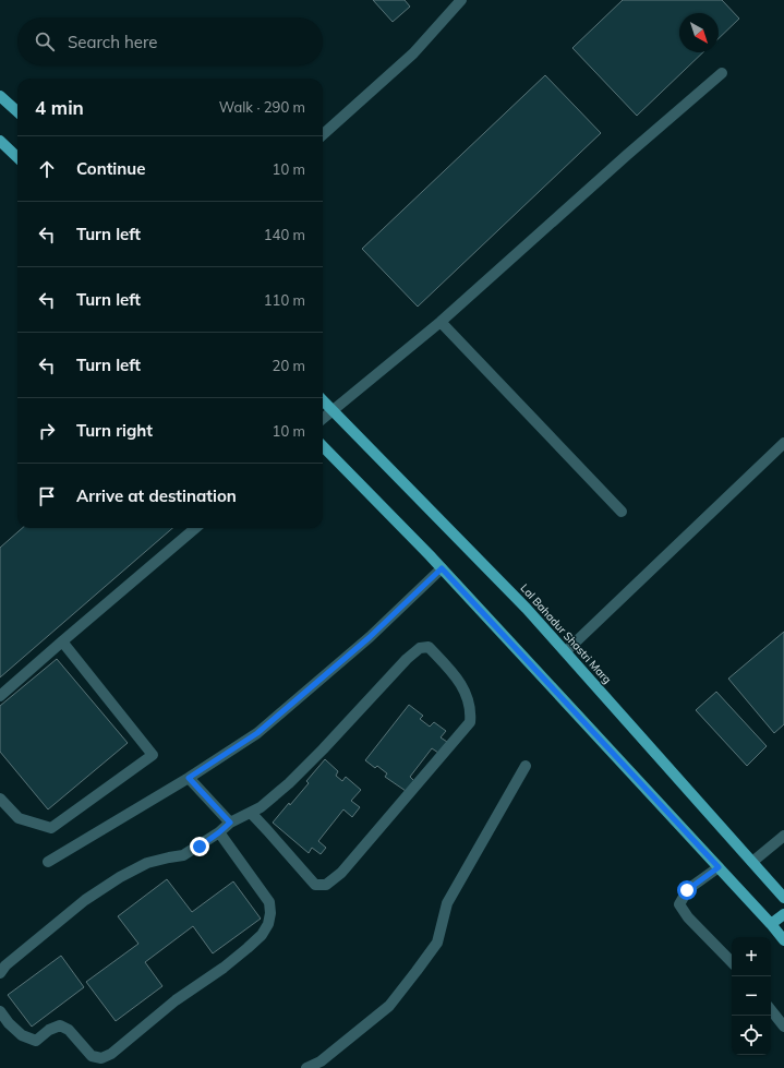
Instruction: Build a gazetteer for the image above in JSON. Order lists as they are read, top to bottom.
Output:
{
  "streets": {
    "main road": ["Lal Bahadur Shastri Marg"]
  },
  "north": "bottom right",
  "page": {
    "search": "Search here",
    "heading": ["4 min", "Walk · 290 m"],
    "list": [
      ["Continue", "10 m"],
      ["Turn left", "140 m"],
      ["Turn left", "110 m"],
      ["Turn left", "20 m"],
      ["Turn right", "10 m"],
      "Arrive at destination"
    ],
    "map_buttons": ["+", "−"]
  }
}
